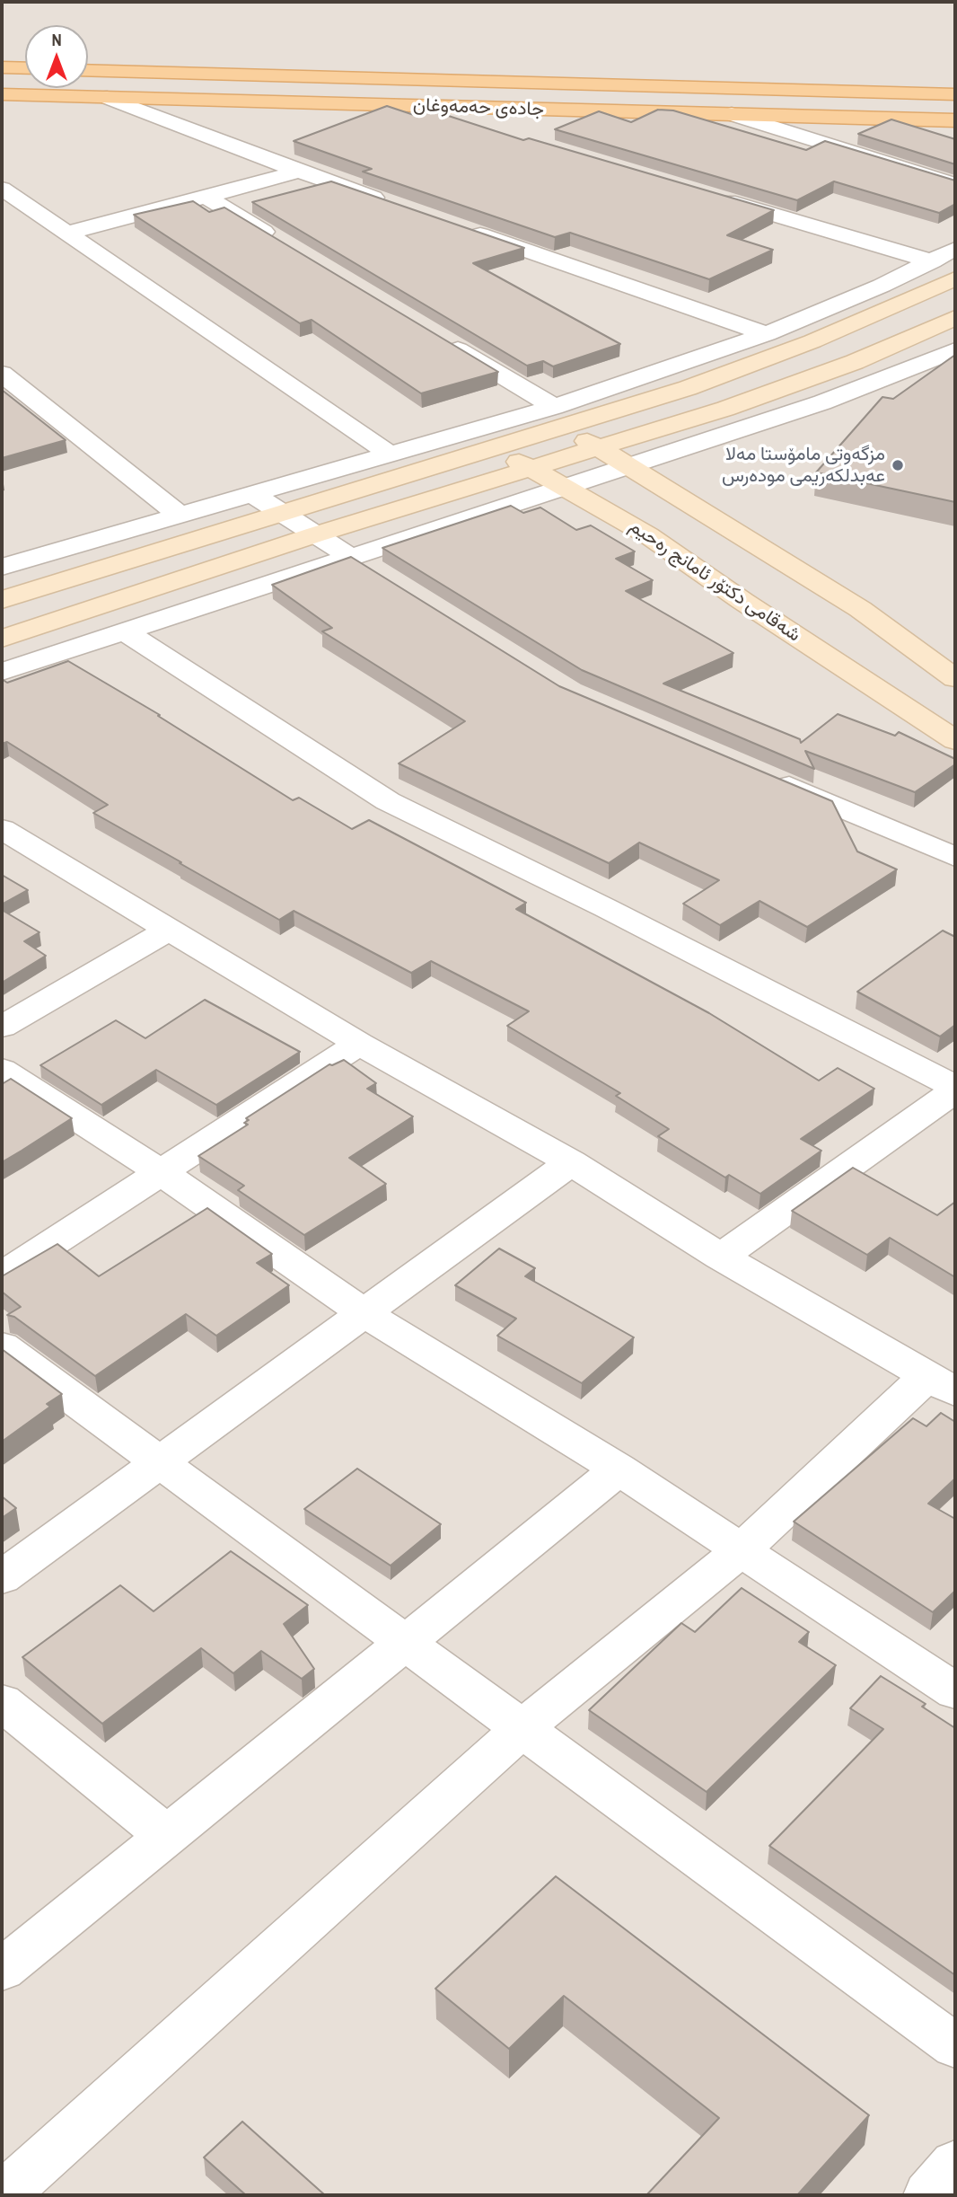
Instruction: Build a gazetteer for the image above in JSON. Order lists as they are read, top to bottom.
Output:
{
  "streets": {
    "main road": ["جادەی حەمەوغان", "شەقامی دکتۆر ئامانج رەحیم"]
  },
  "places": ["مزگەوتی مامۆستا مەلا عەبدلکەریمی مودەرس"],
  "north": "top"
}
